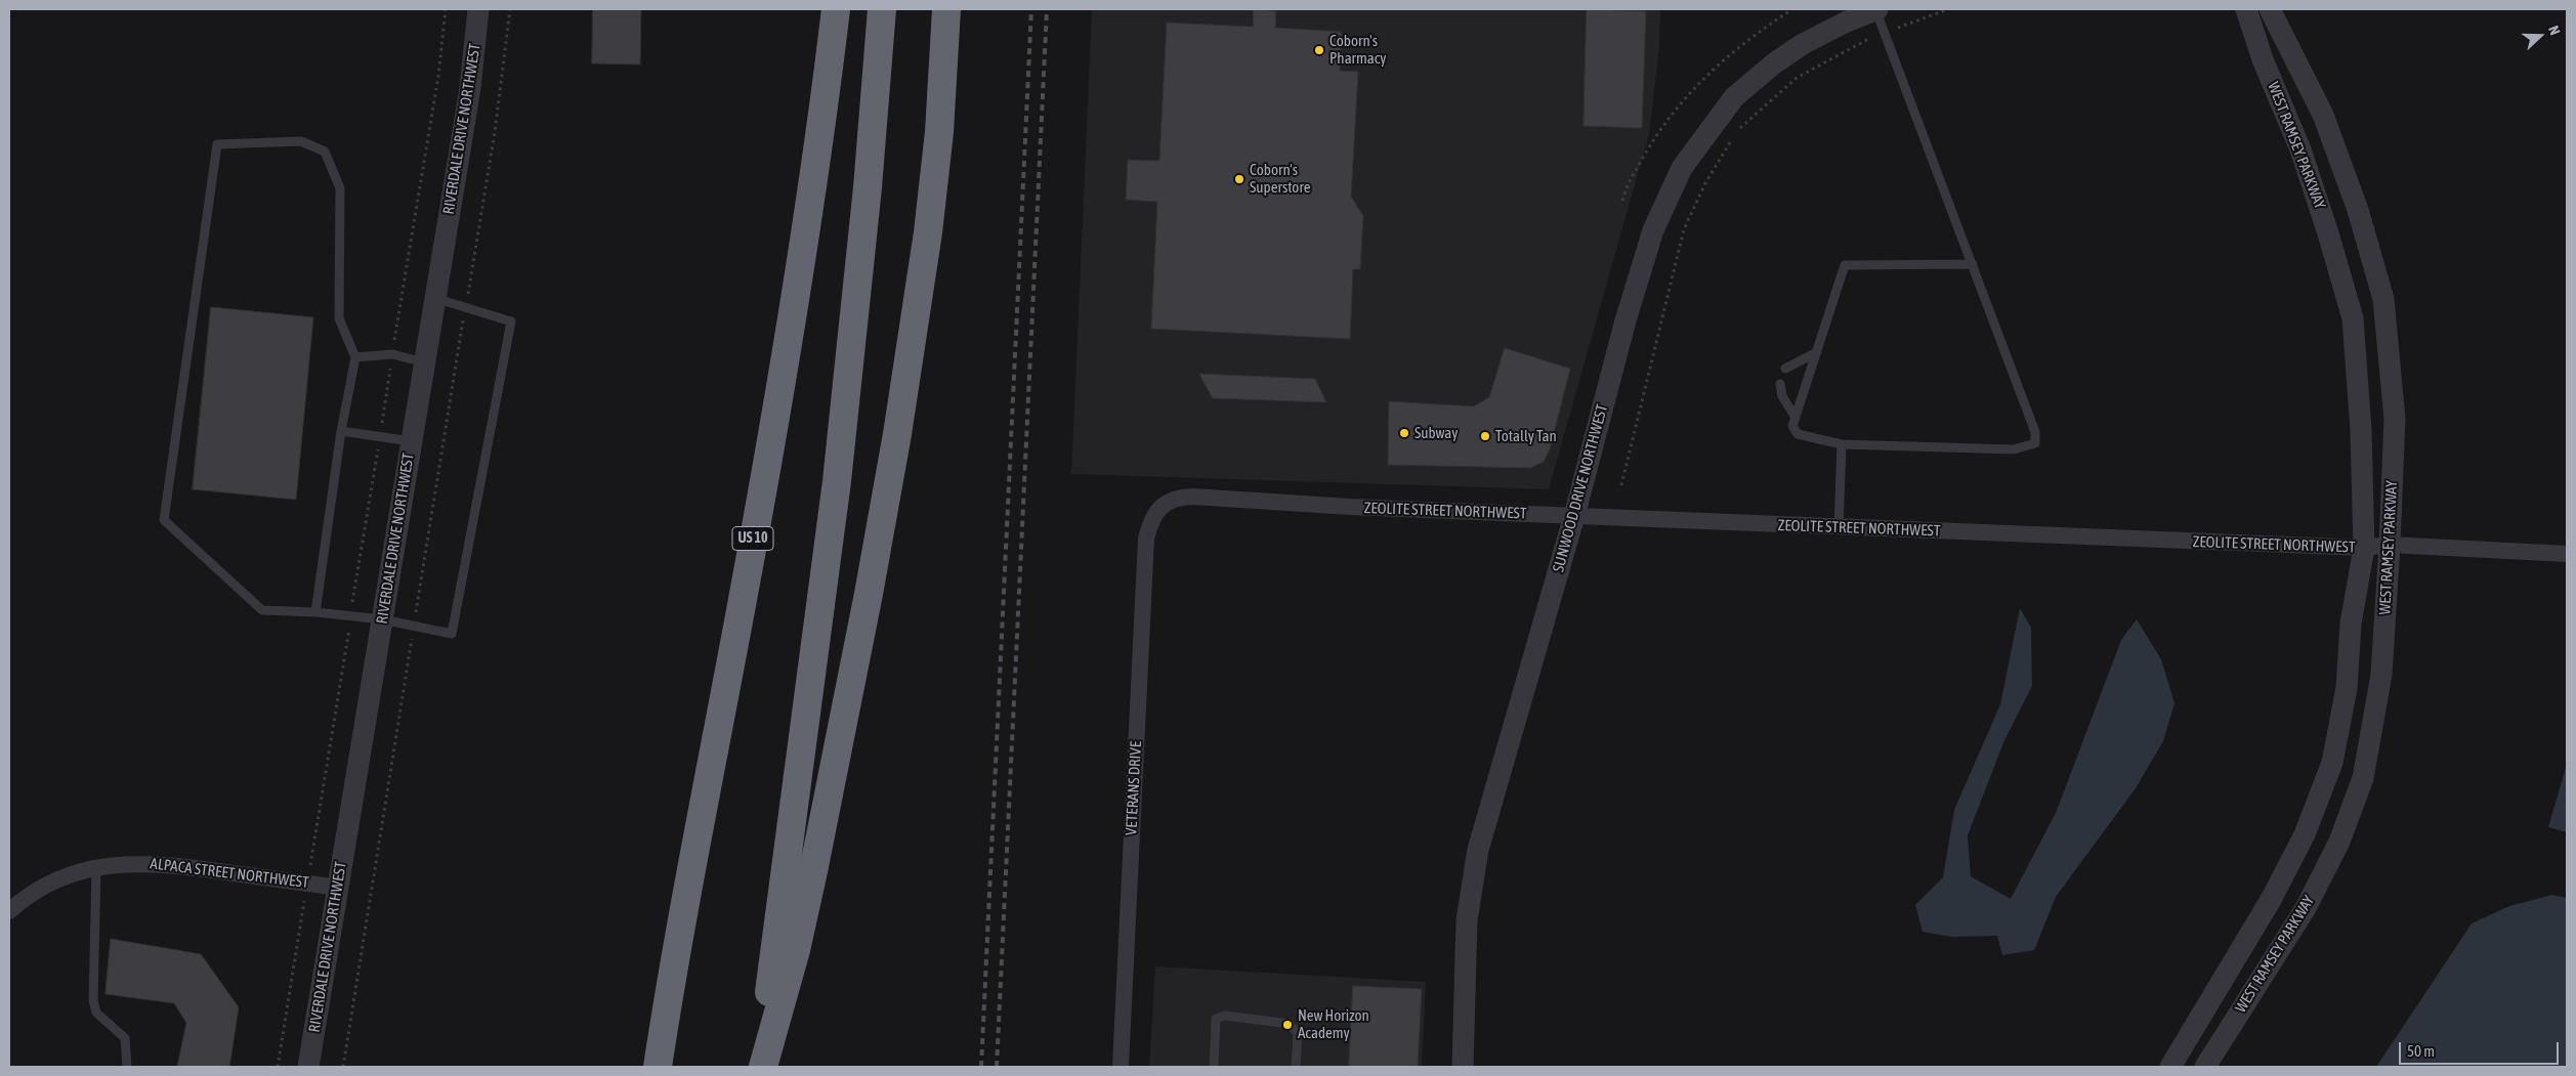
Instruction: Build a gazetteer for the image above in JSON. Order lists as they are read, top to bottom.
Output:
{
  "streets": {
    "highway": ["US 10"],
    "street": [
      "RIVERDALE DRIVE NORTHWEST",
      "WEST RAMSEY PARKWAY",
      "SUNWOOD DRIVE NORTHWEST",
      "ZEOLITE STREET NORTHWEST",
      "VETERANS DRIVE",
      "ALPACA STREET NORTHWEST"
    ]
  },
  "crossings": [
    ["RIVERDALE DRIVE NORTHWEST", "ALPACA STREET NORTHWEST"],
    ["WEST RAMSEY PARKWAY", "ZEOLITE STREET NORTHWEST"],
    ["SUNWOOD DRIVE NORTHWEST", "ZEOLITE STREET NORTHWEST"],
    ["ZEOLITE STREET NORTHWEST", "VETERANS DRIVE"]
  ],
  "places": [
    "Coborn's Pharmacy",
    "Coborn's Superstore",
    "Subway",
    "Totally Tan",
    "New Horizon Academy"
  ],
  "scale_bar": "50 m",
  "north": "right"
}
